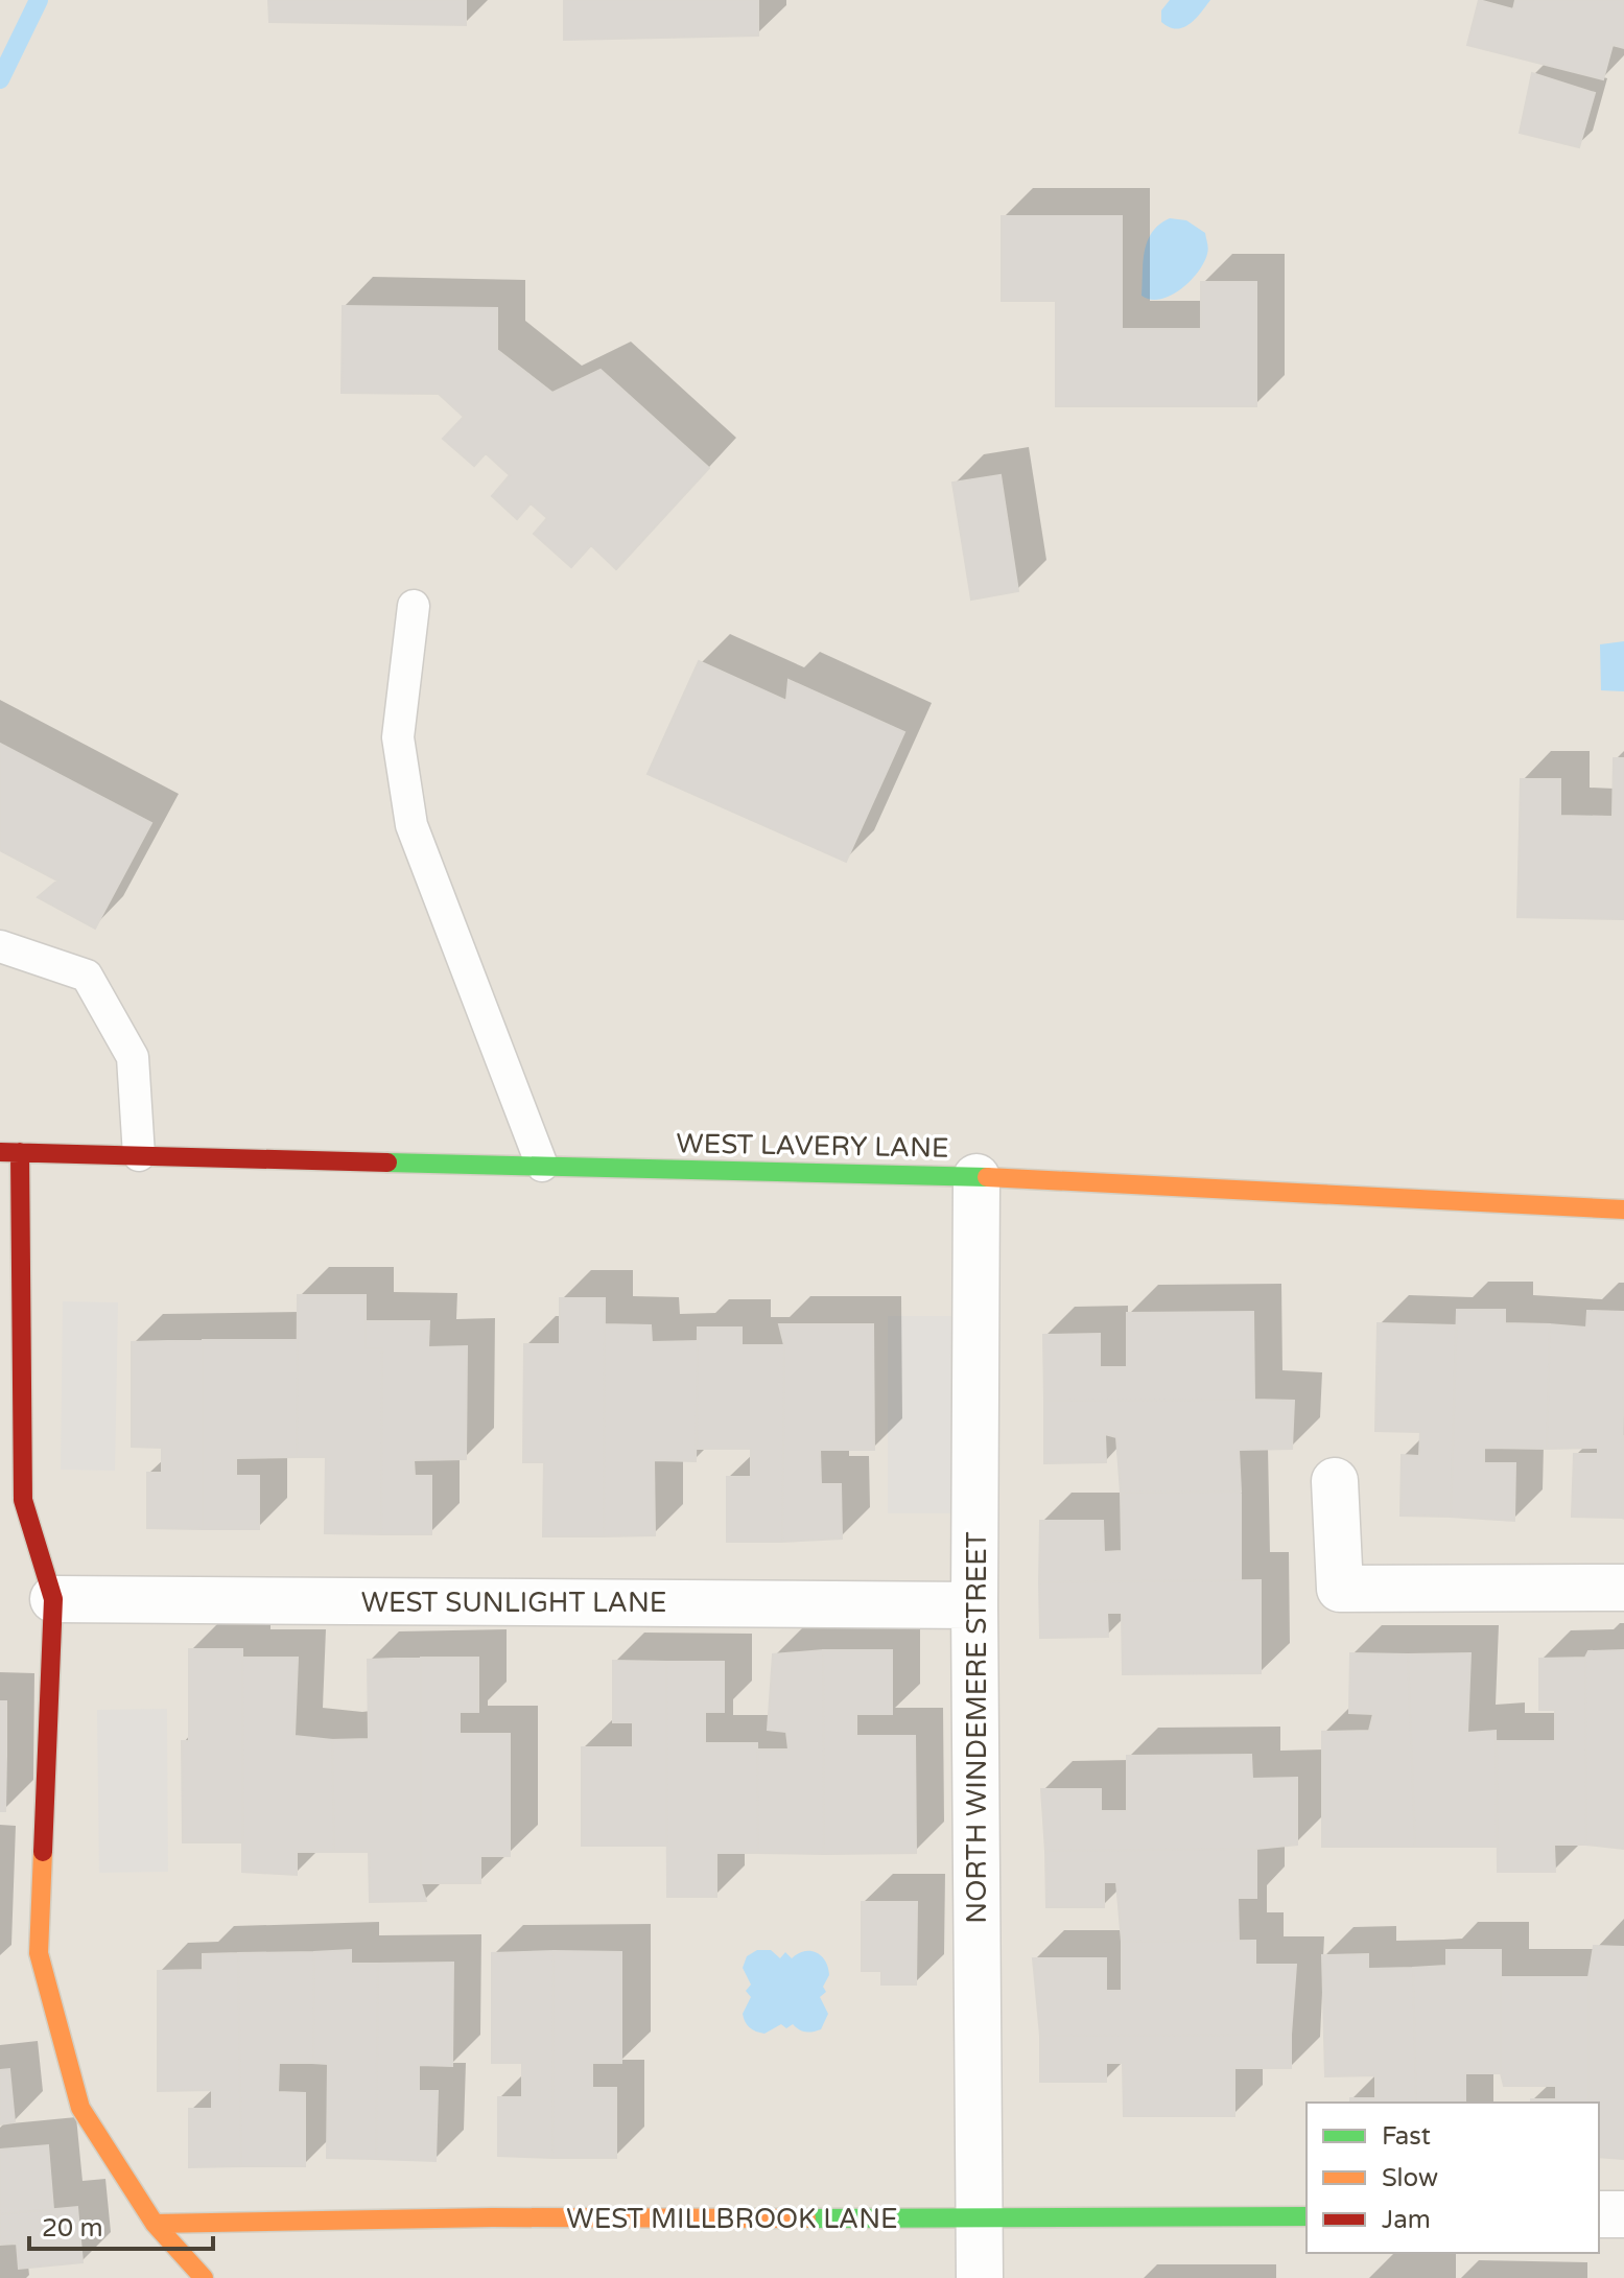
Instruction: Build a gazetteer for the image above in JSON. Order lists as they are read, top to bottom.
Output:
{
  "streets": {
    "street": [
      "WEST LAVERY LANE",
      "WEST SUNLIGHT LANE",
      "NORTH WINDEMERE STREET",
      "WEST MILLBROOK LANE"
    ]
  },
  "crossings": [
    ["WEST LAVERY LANE", "NORTH WINDEMERE STREET"],
    ["WEST SUNLIGHT LANE", "NORTH WINDEMERE STREET"],
    ["NORTH WINDEMERE STREET", "WEST MILLBROOK LANE"]
  ],
  "legend": ["Fast", "Slow", "Jam"],
  "scale_bar": "20 m"
}
